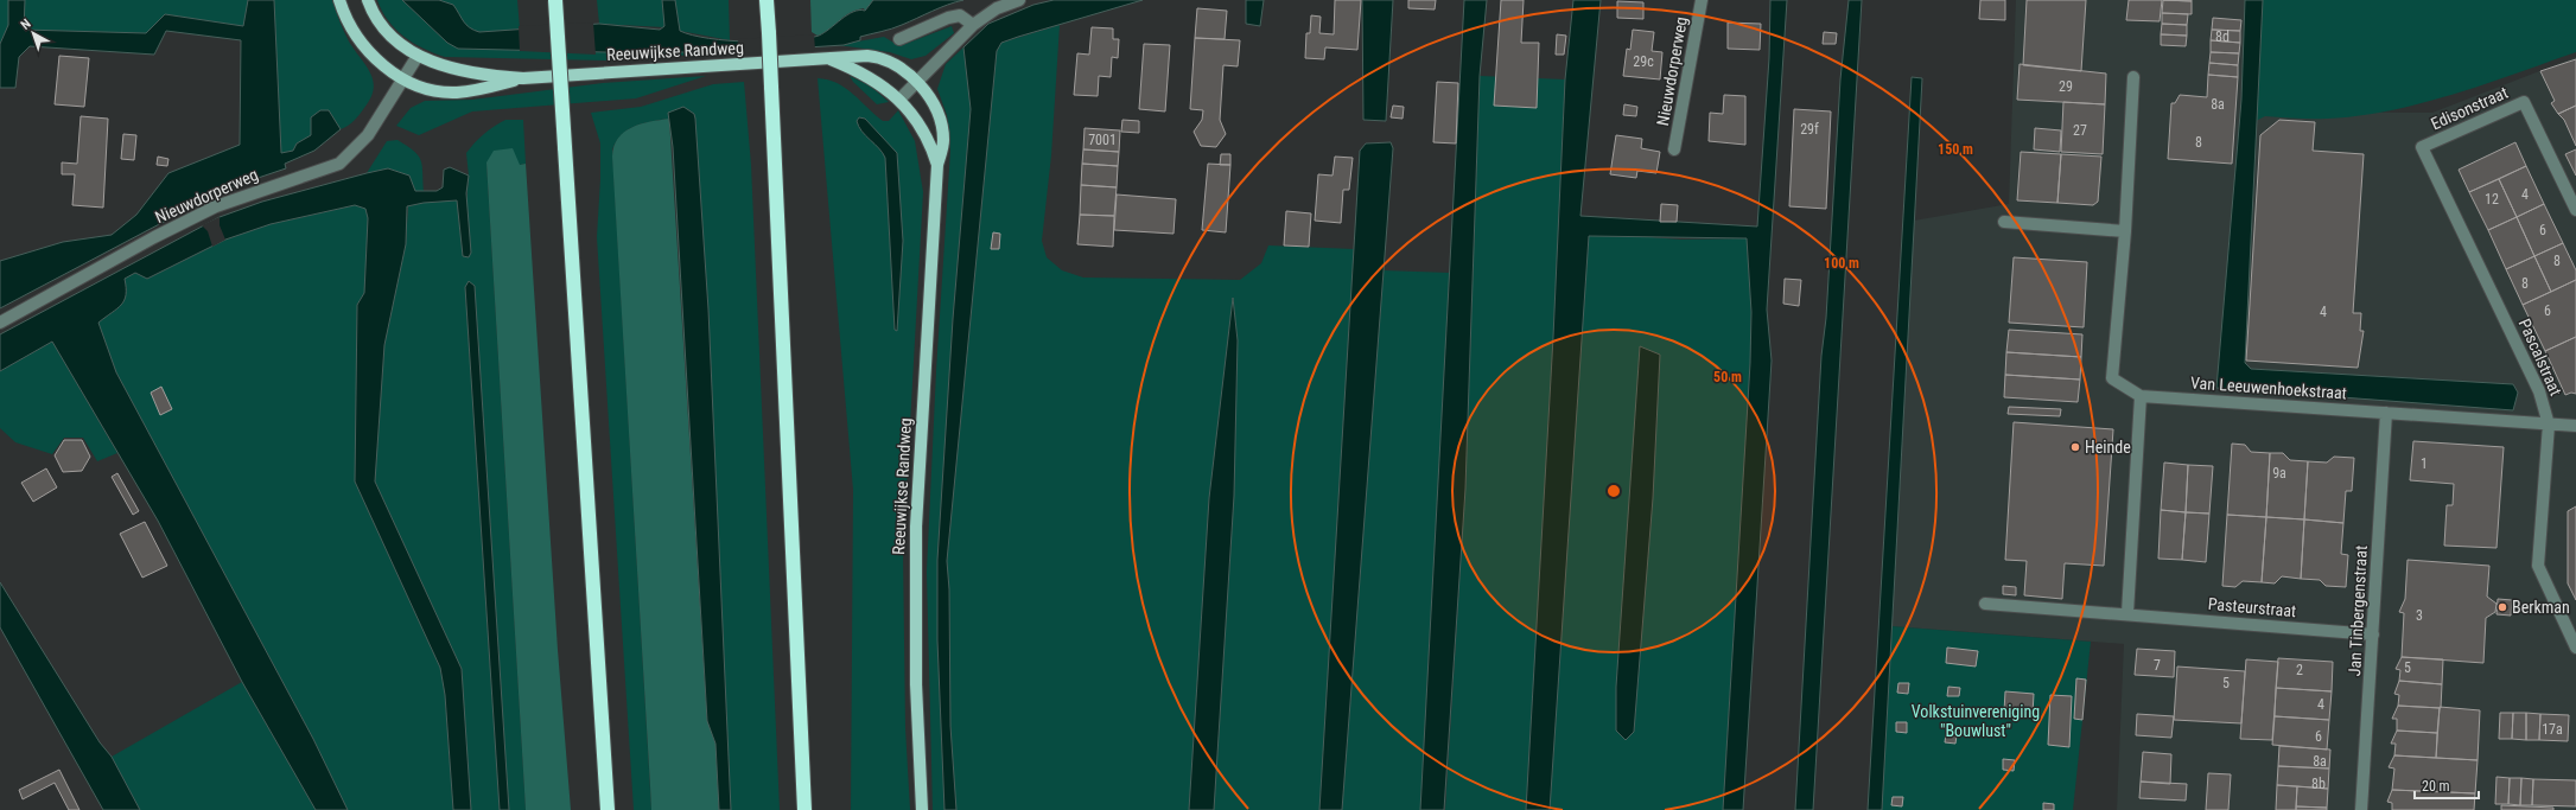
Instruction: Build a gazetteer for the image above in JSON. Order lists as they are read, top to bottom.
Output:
{
  "streets": {
    "main road": ["Reeuwijkse Randweg"],
    "street": [
      "Nieuwdorperweg",
      "Edisonstraat",
      "Pascalstraat",
      "Van Leeuwenhoekstraat",
      "Pasteurstraat",
      "Jan Tinbergenstraat"
    ]
  },
  "crossings": [
    ["Reeuwijkse Randweg", "Nieuwdorperweg"],
    ["Edisonstraat", "Pascalstraat"],
    ["Pascalstraat", "Van Leeuwenhoekstraat"],
    ["Van Leeuwenhoekstraat", "Jan Tinbergenstraat"],
    ["Pasteurstraat", "Jan Tinbergenstraat"]
  ],
  "parks": ["Volkstuinvereniging \"Bouwlust\""],
  "places": ["Heinde", "Berkman"],
  "house_numbers": [
    "8d",
    "29c",
    "29",
    "8a",
    "29f",
    "27",
    "7001",
    "8",
    "4",
    "12",
    "6",
    "8",
    "8",
    "6",
    "4",
    "1",
    "9a",
    "3",
    "7",
    "5",
    "2",
    "5",
    "4",
    "17a",
    "6",
    "8a",
    "8b"
  ],
  "scale_bar": "20 m",
  "north": "top left",
  "rings": ["150 m", "100 m", "50 m"]
}
